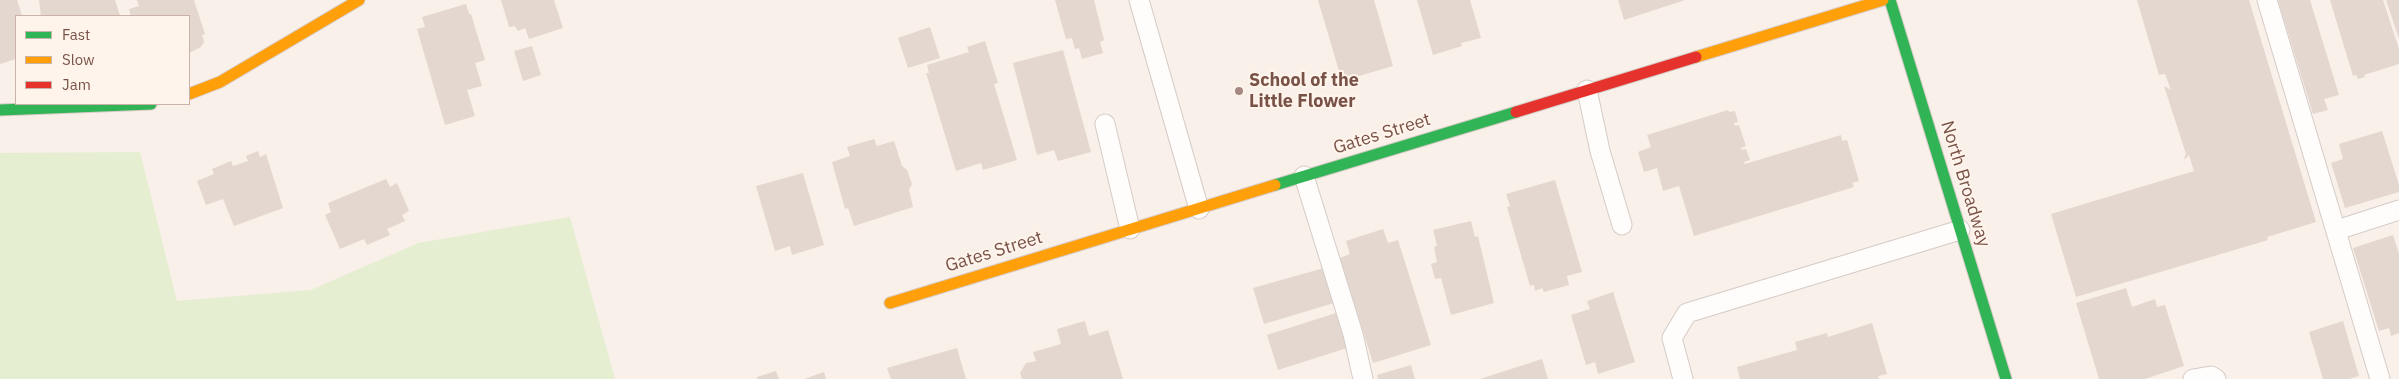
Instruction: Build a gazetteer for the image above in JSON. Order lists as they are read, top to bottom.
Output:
{
  "streets": {
    "street": ["Gates Street", "North Broadway"]
  },
  "places": ["School of the Little Flower"],
  "legend": ["Fast", "Slow", "Jam"]
}
